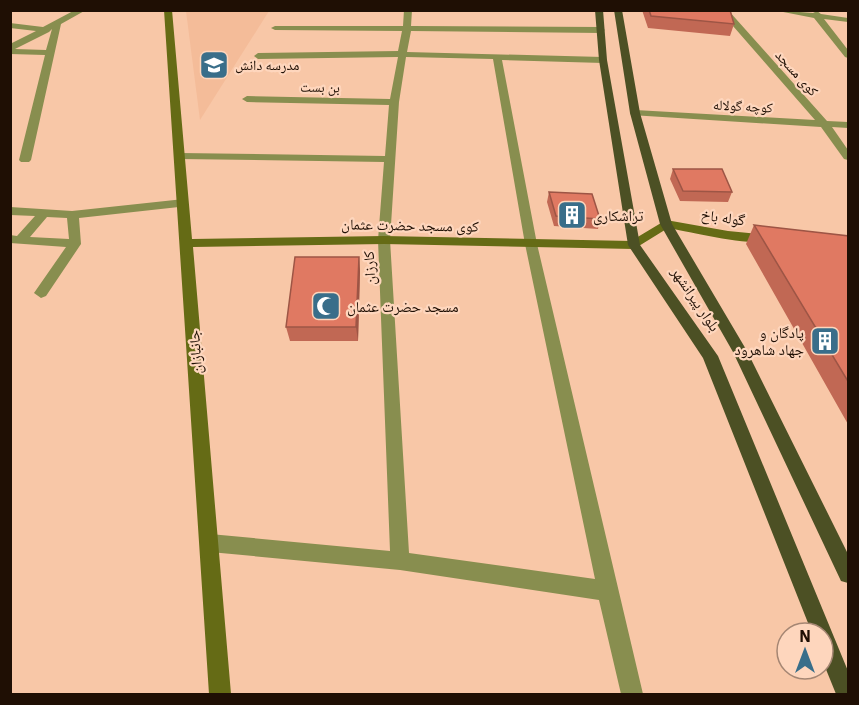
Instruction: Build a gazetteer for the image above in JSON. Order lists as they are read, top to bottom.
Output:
{
  "streets": {
    "main road": ["بلوار پیرانشهر"],
    "street": [
      "کوی مسجد",
      "بن بست",
      "کوچه گولاله",
      "گوله باخ",
      "کوی مسجد حضرت عثمان",
      "کارزان",
      "جانبازان"
    ]
  },
  "crossings": [
    ["کوی مسجد", "کوچه گولاله"],
    ["بن بست", "کارزان"],
    ["کوچه گولاله", "بلوار پیرانشهر"],
    ["گوله باخ", "بلوار پیرانشهر"],
    ["کوی مسجد حضرت عثمان", "کارزان"],
    ["کوی مسجد حضرت عثمان", "بلوار پیرانشهر"],
    ["کوی مسجد حضرت عثمان", "جانبازان"]
  ],
  "places": {
    "school or university": ["مدرسه دانش"],
    "building": ["تراشکاری", "پادگان و جهاد شاهرود"],
    "mosque": ["مسجد حضرت عثمان"]
  },
  "north": "top"
}
